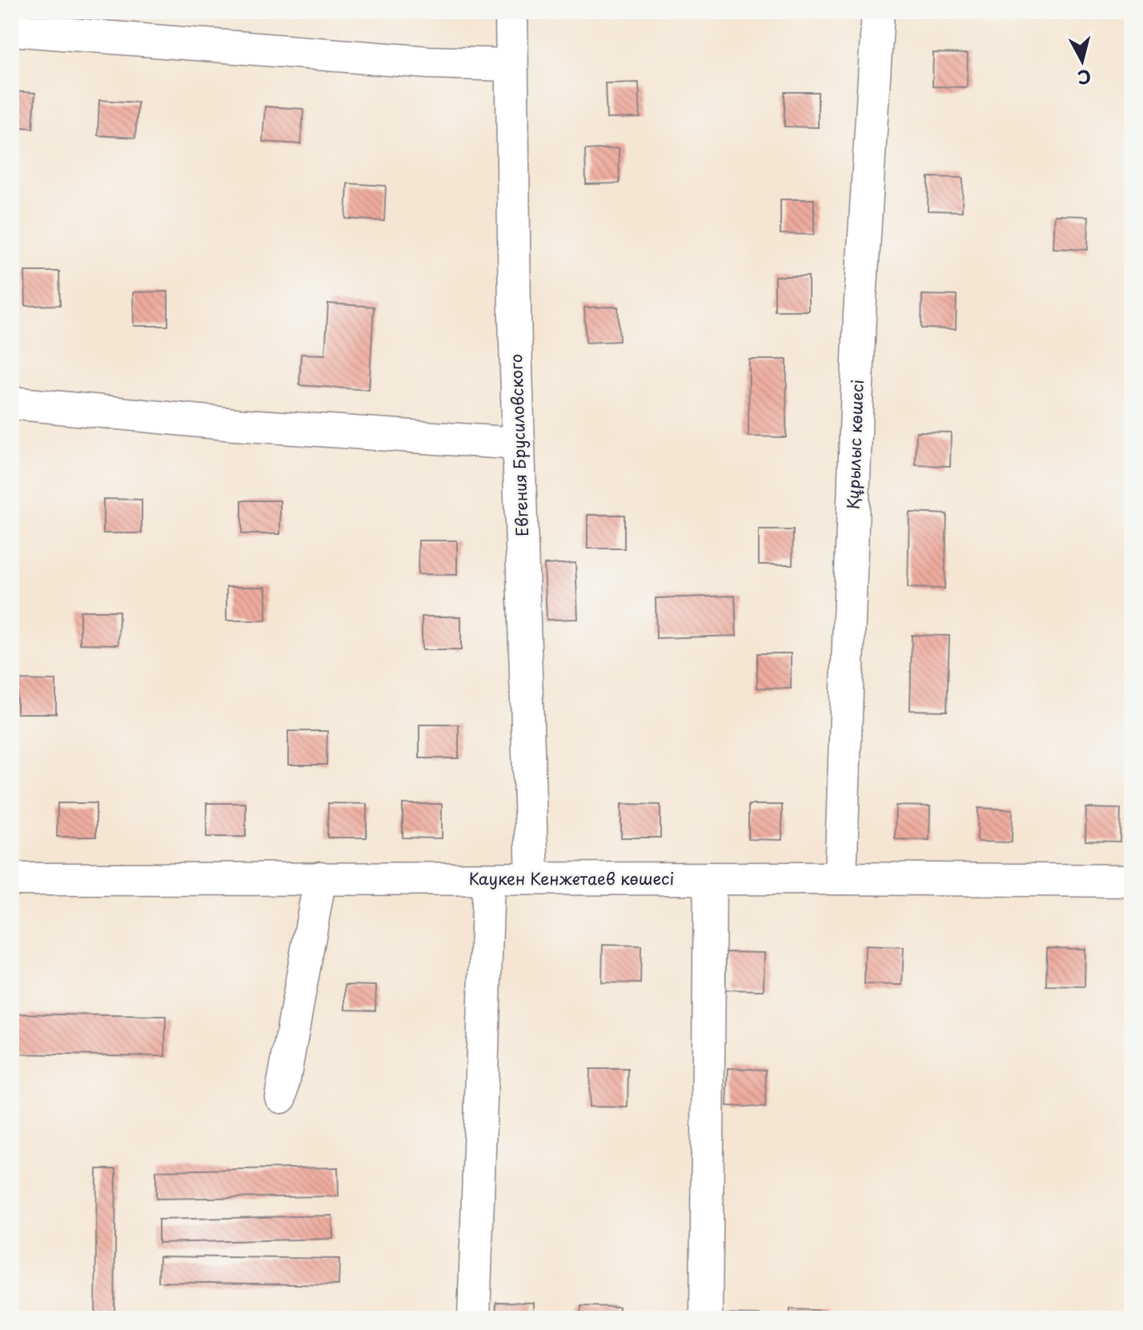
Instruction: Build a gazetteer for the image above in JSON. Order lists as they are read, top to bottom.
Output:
{
  "streets": {
    "street": ["Құрылыс көшесі", "Евгения Брусиловского", "Каукен Кенжетаев көшесі"]
  },
  "crossings": [
    ["Құрылыс көшесі", "Каукен Кенжетаев көшесі"],
    ["Евгения Брусиловского", "Каукен Кенжетаев көшесі"]
  ],
  "north": "bottom"
}
